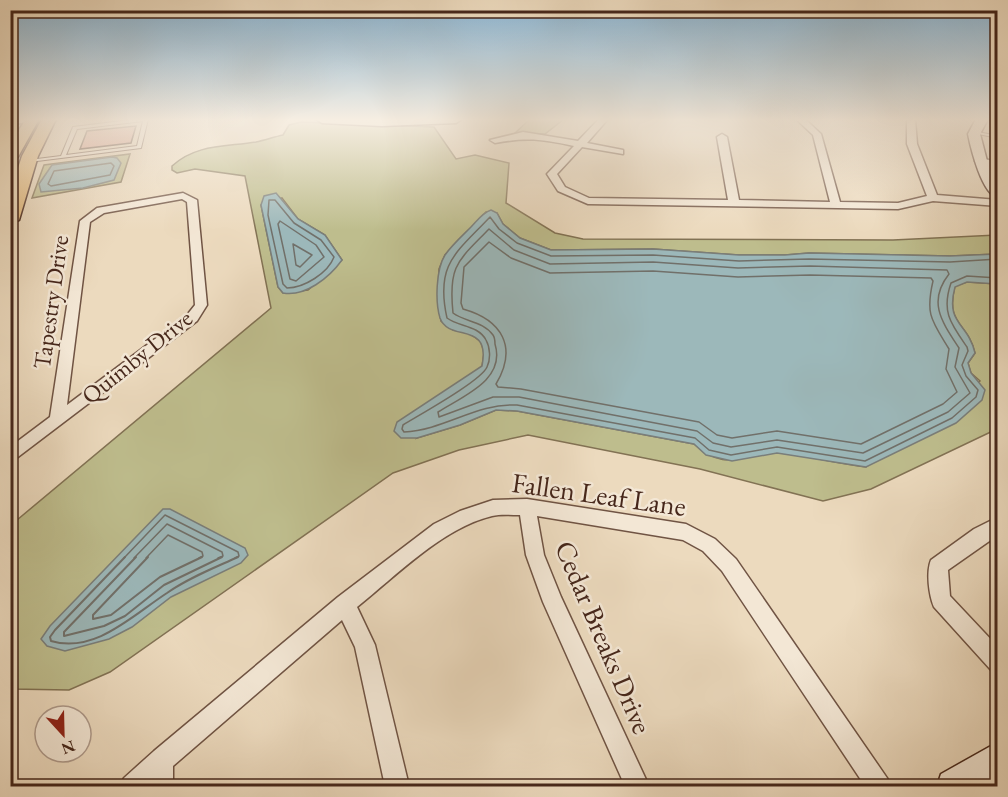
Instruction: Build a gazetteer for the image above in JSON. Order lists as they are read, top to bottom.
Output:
{
  "streets": {
    "street": [
      "Tapestry Drive",
      "Quimby Drive",
      "Fallen Leaf Lane",
      "Cedar Breaks Drive"
    ]
  },
  "crossings": [
    ["Tapestry Drive", "Quimby Drive"],
    ["Fallen Leaf Lane", "Cedar Breaks Drive"]
  ],
  "north": "bottom"
}
